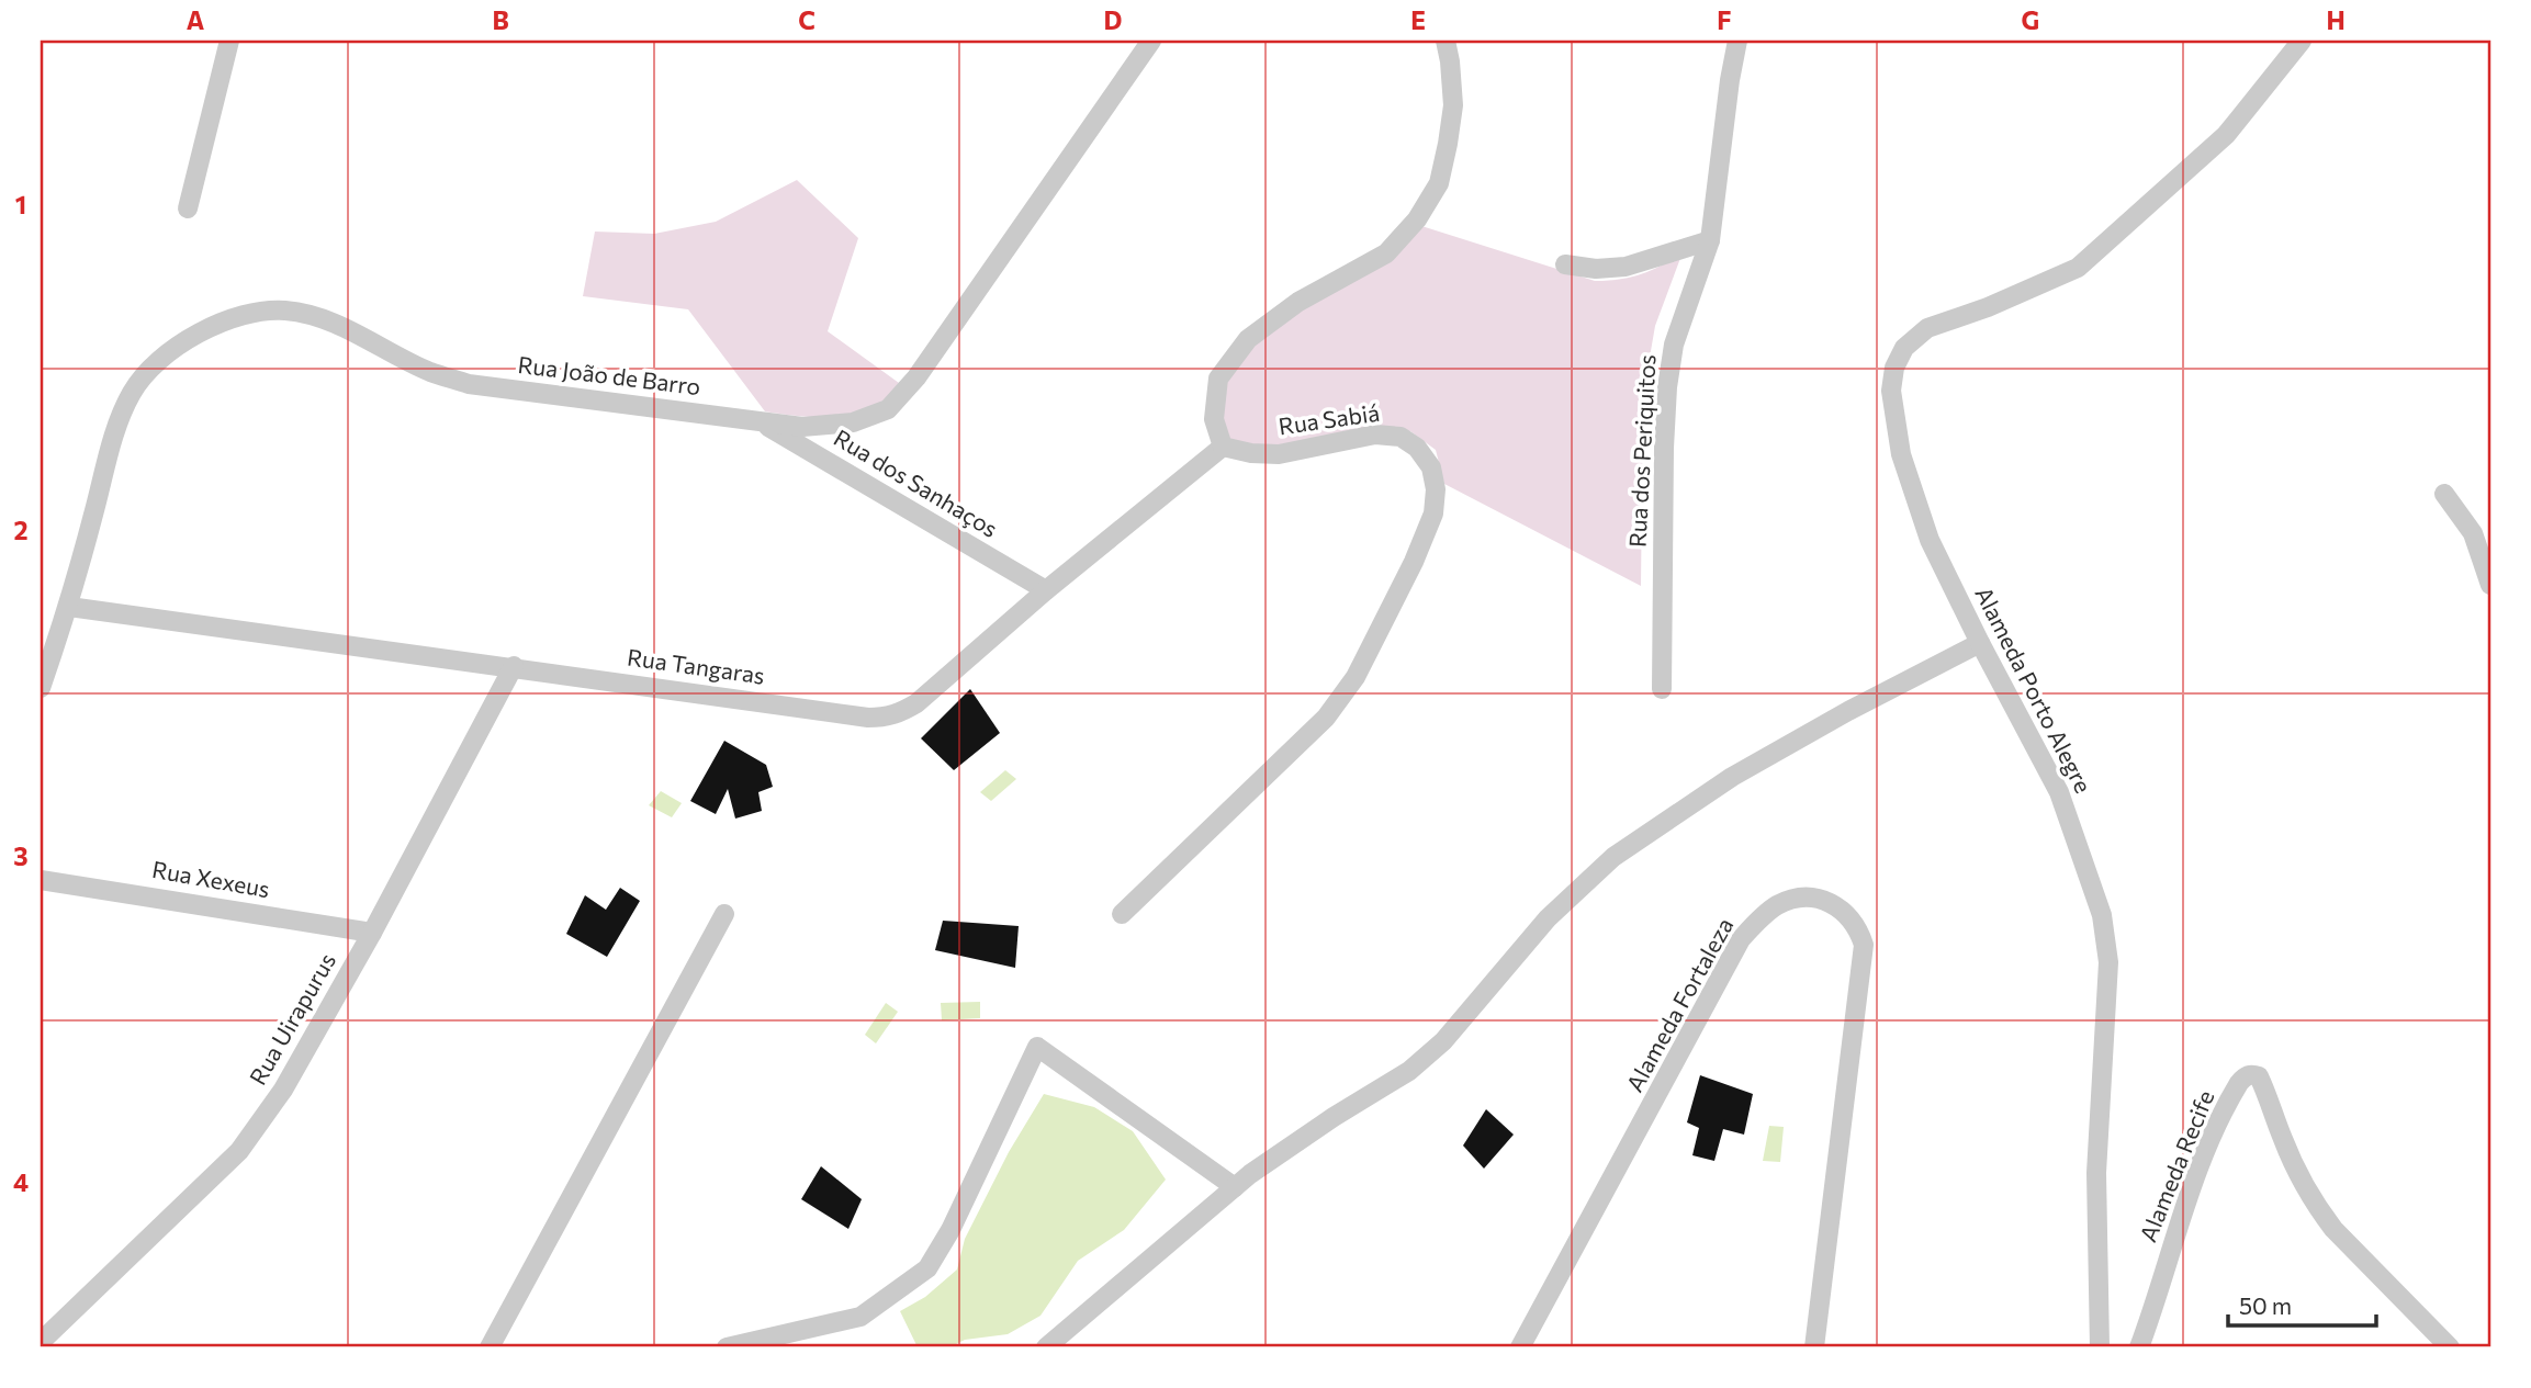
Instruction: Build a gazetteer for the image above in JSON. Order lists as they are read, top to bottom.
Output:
{
  "streets": {
    "street": [
      "Rua João de Barro",
      "Rua Sabiá",
      "Rua dos Periquitos",
      "Rua dos Sanhaços",
      "Rua Tangaras",
      "Alameda Porto Alegre",
      "Rua Xexeus",
      "Alameda Fortaleza",
      "Rua Uirapurus",
      "Alameda Recife"
    ]
  },
  "crossings": [
    ["Rua João de Barro", "Rua dos Sanhaços"],
    ["Rua João de Barro", "Rua Tangaras"],
    ["Rua Sabiá", "Rua Tangaras"],
    ["Rua dos Sanhaços", "Rua Tangaras"],
    ["Rua Tangaras", "Rua Uirapurus"],
    ["Rua Xexeus", "Rua Uirapurus"]
  ],
  "scale_bar": "50 m",
  "grid": {
    "columns": [
      "A",
      "B",
      "C",
      "D",
      "E",
      "F",
      "G",
      "H"
    ],
    "rows": [
      "1",
      "2",
      "3",
      "4"
    ]
  }
}
